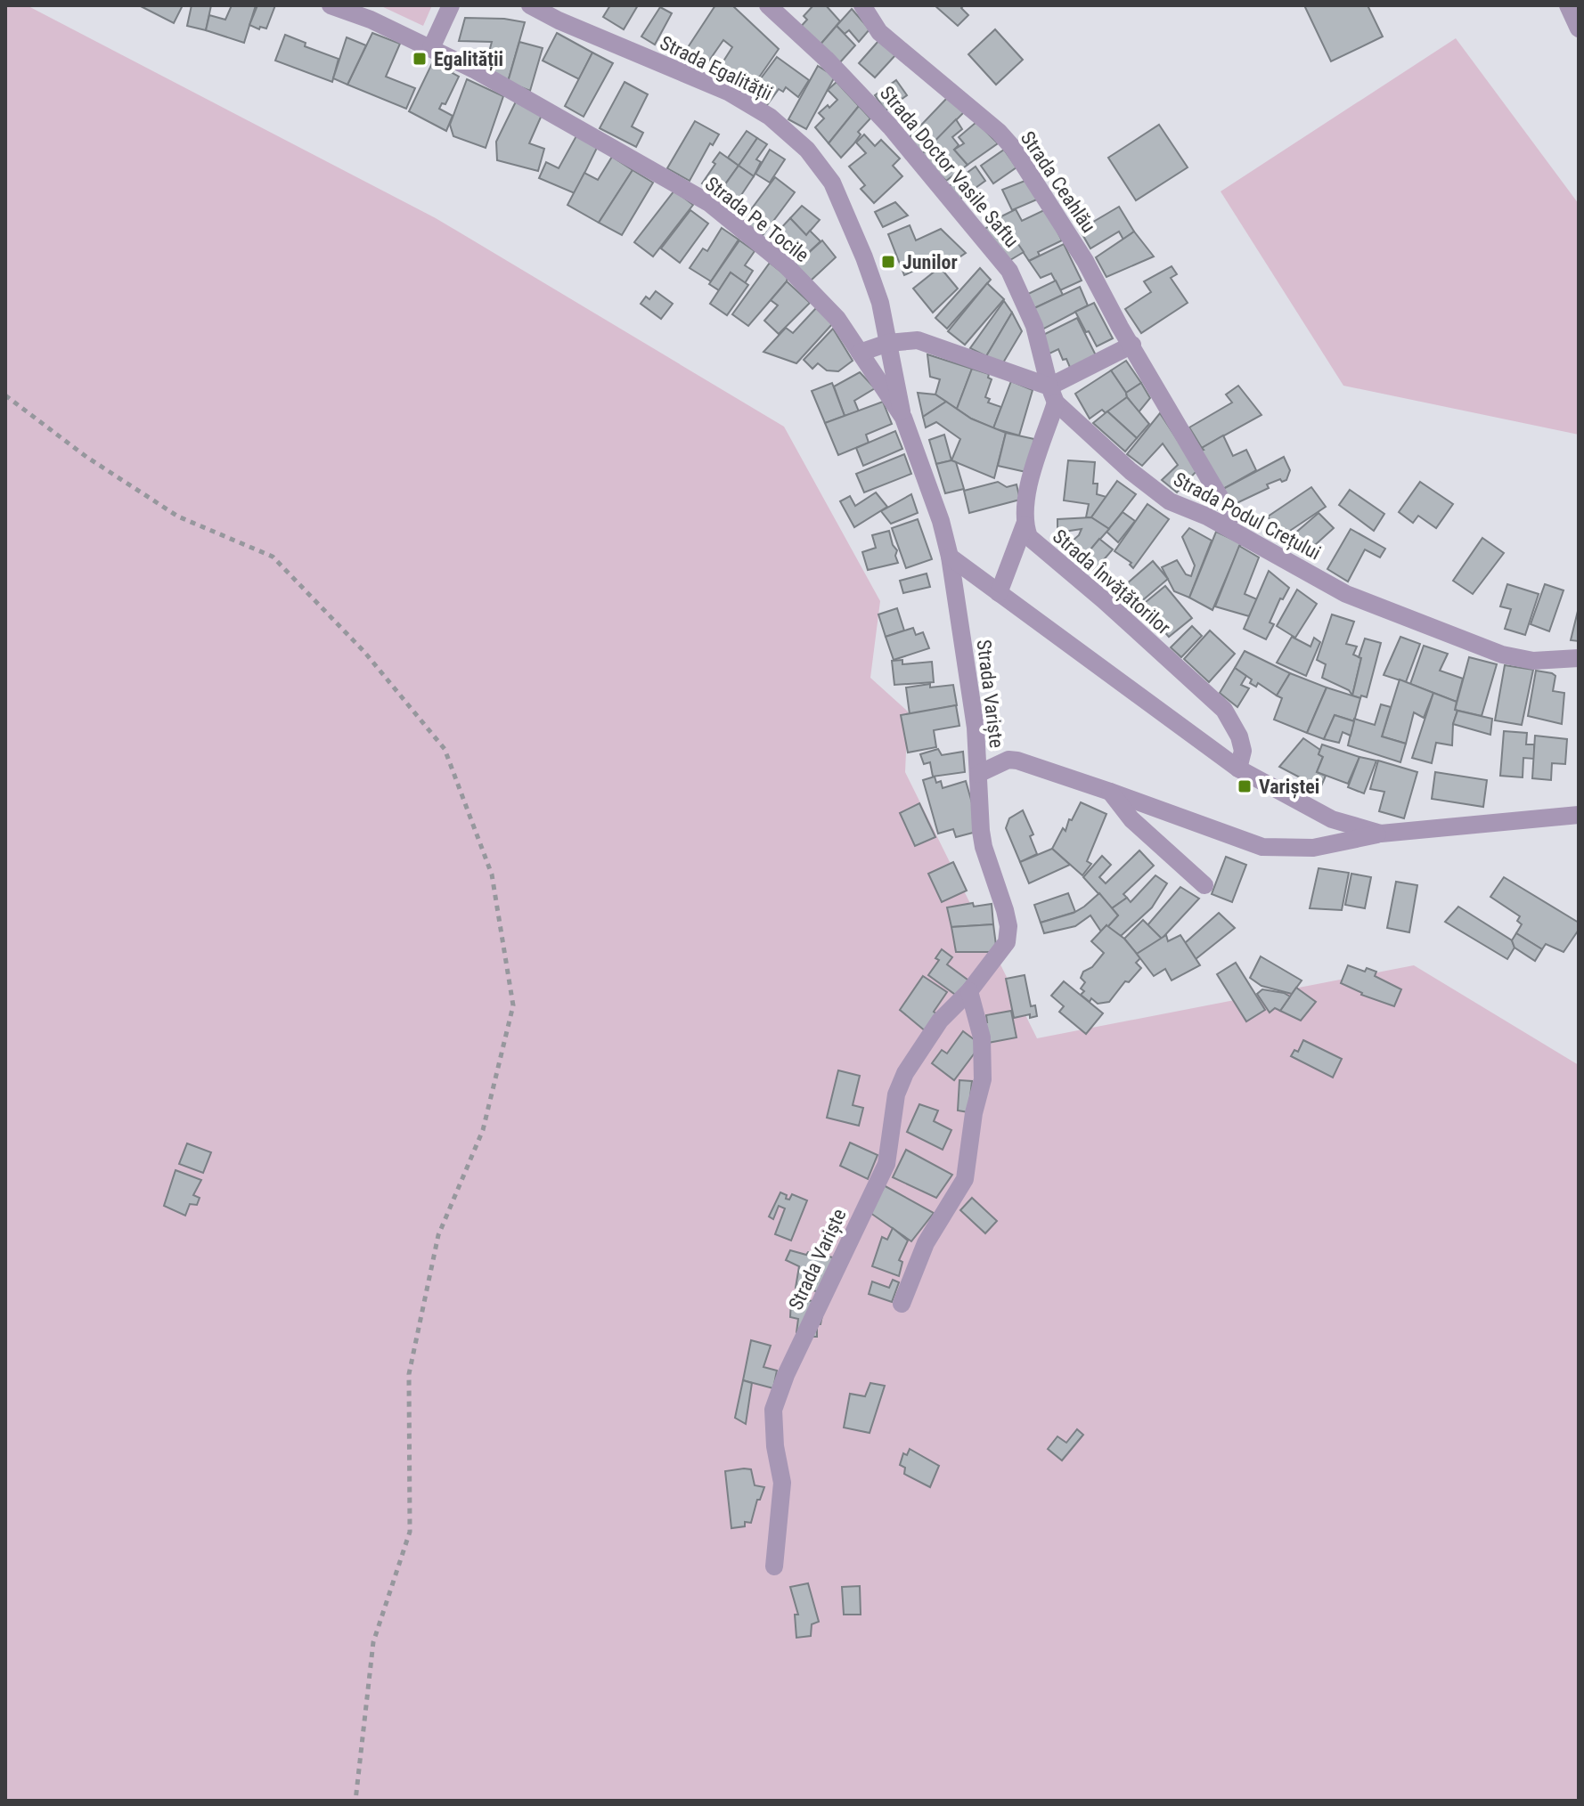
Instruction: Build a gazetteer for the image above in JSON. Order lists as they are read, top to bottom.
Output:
{
  "streets": {
    "street": [
      "Strada Egalității",
      "Strada Doctor Vasile Saftu",
      "Strada Ceahlău",
      "Strada Pe Tocile",
      "Strada Podul Crețului",
      "Strada Învățătorilor",
      "Strada Variște"
    ]
  },
  "crossings": [
    ["Strada Egalității", "Strada Pe Tocile"],
    ["Strada Egalității", "Strada Podul Crețului"],
    ["Strada Doctor Vasile Saftu", "Strada Podul Crețului"],
    ["Strada Pe Tocile", "Strada Podul Crețului"],
    ["Strada Pe Tocile", "Strada Variște"]
  ],
  "places": {
    "transit": ["Egalității", "Junilor", "Variștei"]
  }
}
